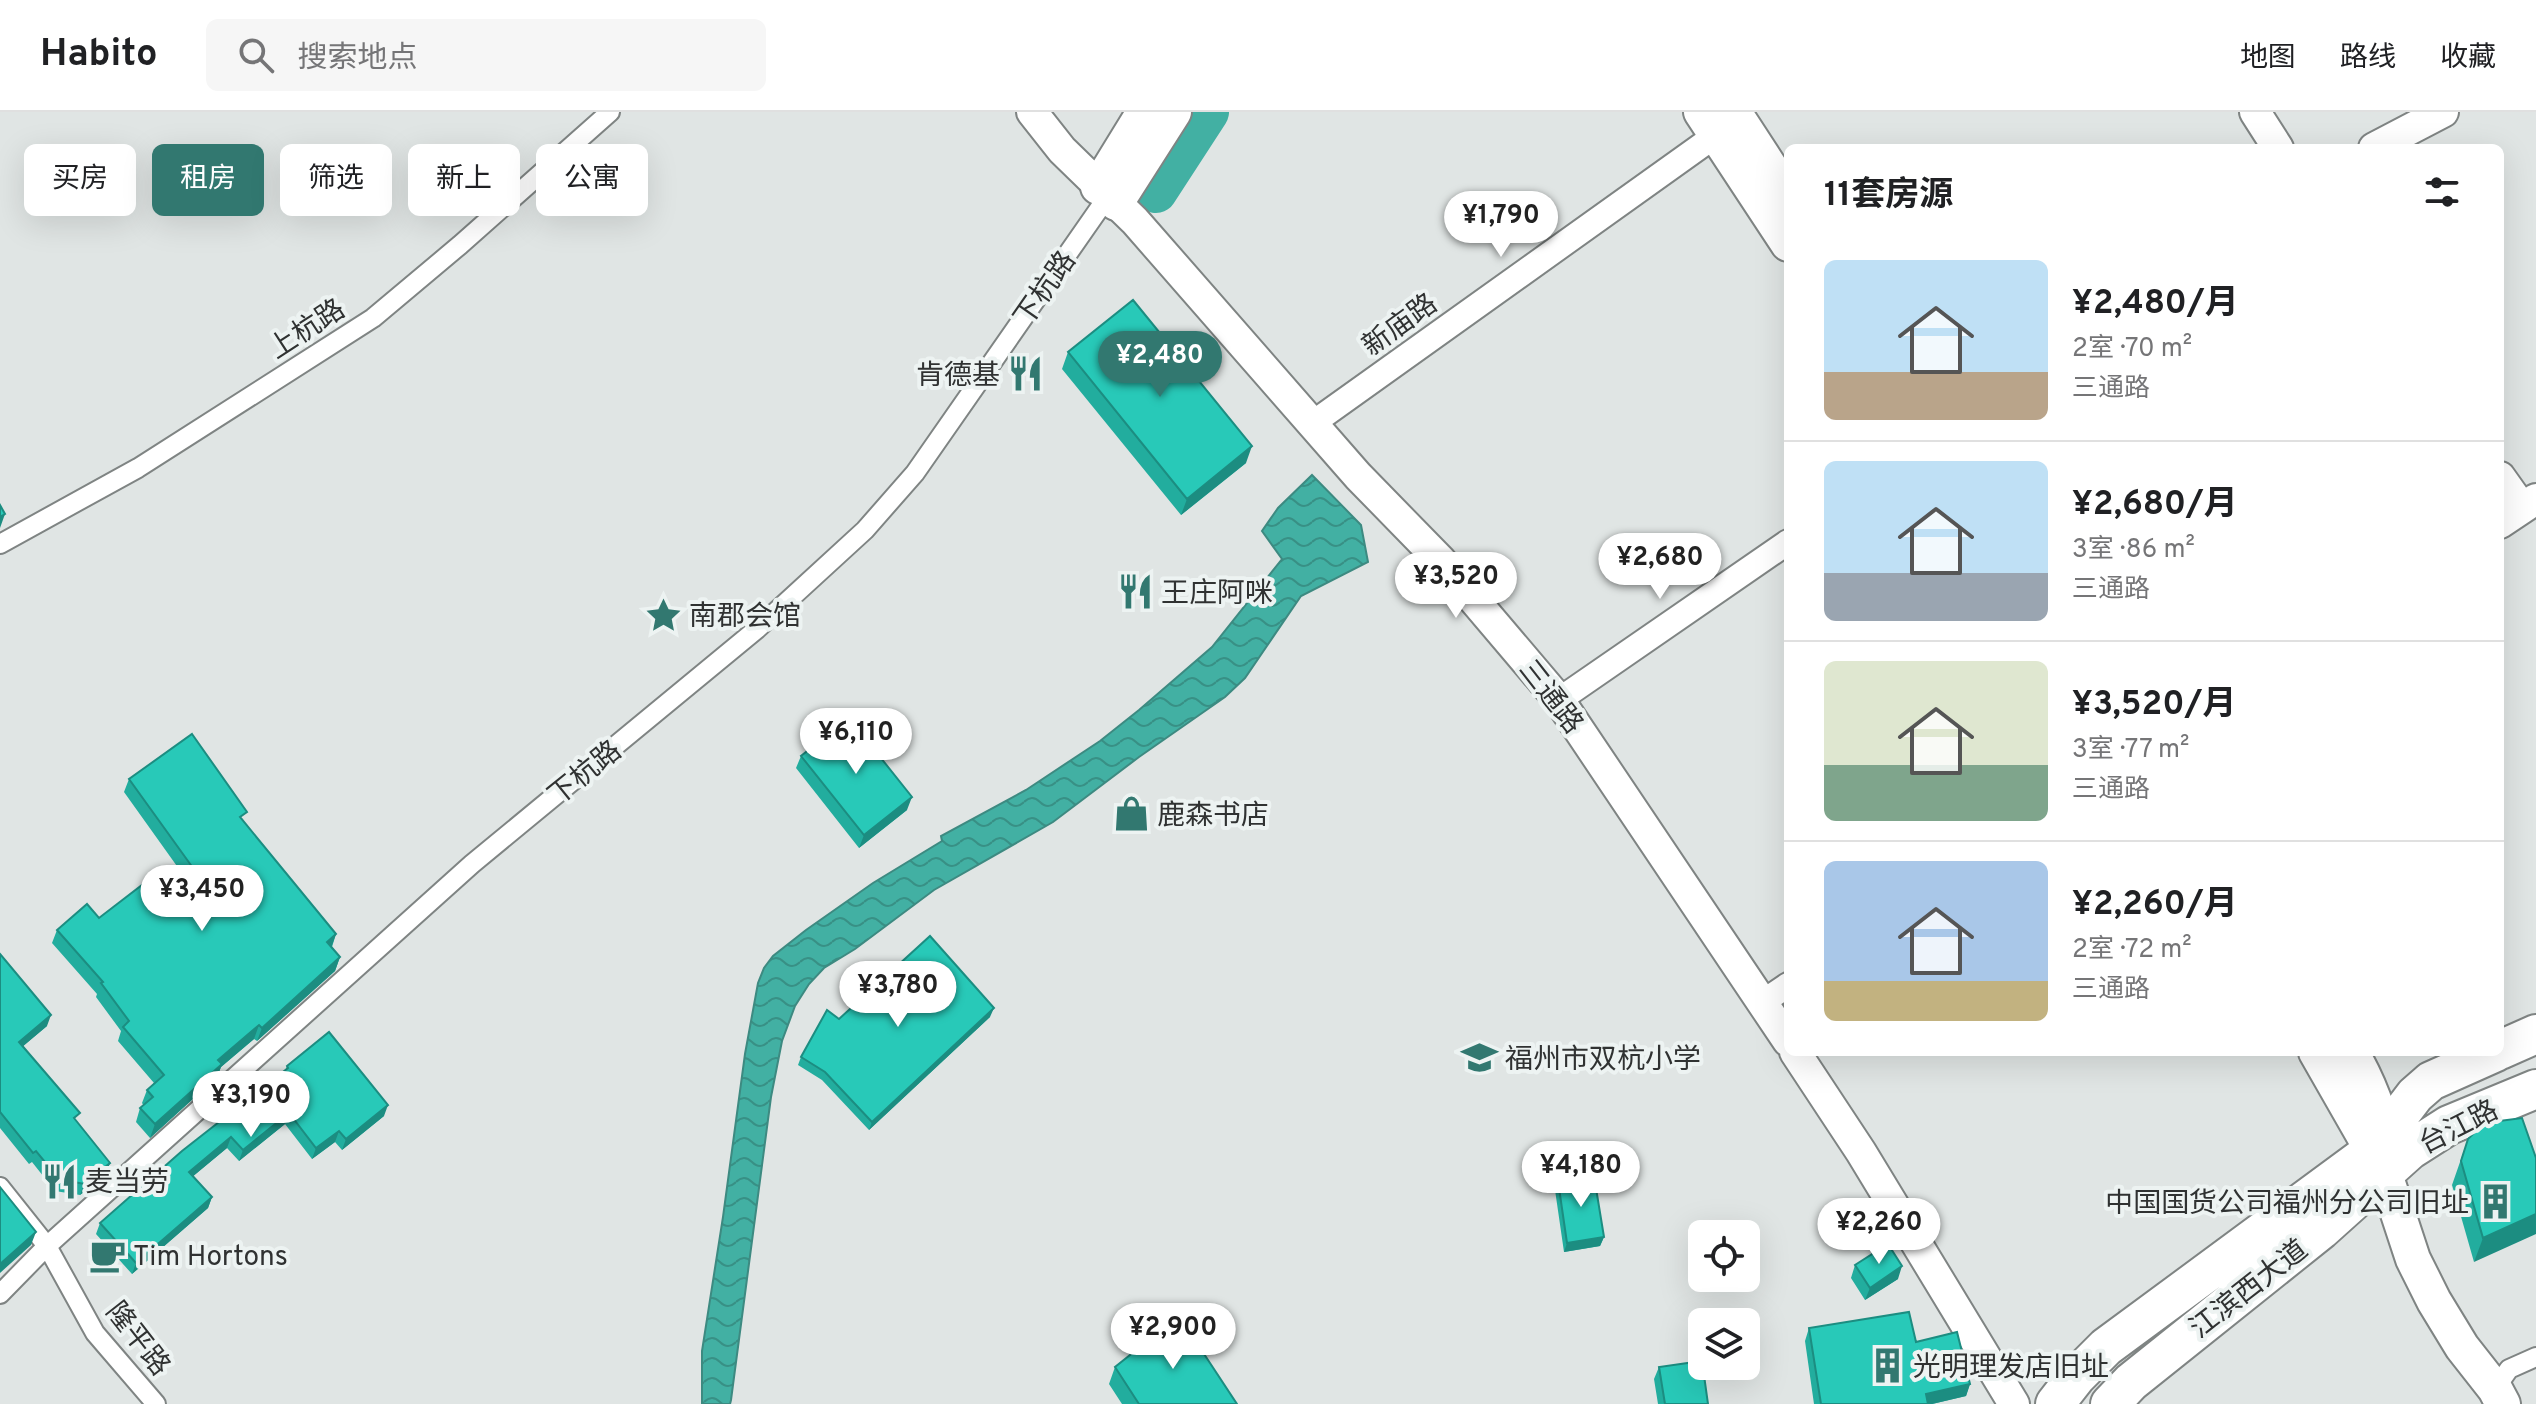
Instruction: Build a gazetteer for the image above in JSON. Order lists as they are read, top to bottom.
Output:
{
  "streets": {
    "main road": ["下杭路", "台江路", "江滨西大道"],
    "street": [
      "新庙路",
      "上杭路",
      "三通路",
      "隆平路"
    ]
  },
  "crossings": [
    ["下杭路", "三通路"],
    ["下杭路", "隆平路"],
    ["新庙路", "三通路"],
    ["台江路", "江滨西大道"]
  ],
  "places": {
    "restaurant": ["肯德基", "王庄阿咪", "麦当劳"],
    "place": ["南郡会馆"],
    "shop": ["鹿森书店"],
    "school or university": ["福州市双杭小学"],
    "building": ["中国国货公司福州分公司旧址", "光明理发店旧址"],
    "cafe": ["Tim Hortons"]
  },
  "page": {
    "header": "Habito",
    "search": "搜索地点",
    "nav": ["地图", "路线", "收藏"],
    "chip": [
      "买房",
      "租房",
      "筛选",
      "新上",
      "公寓"
    ],
    "heading": "11套房源",
    "price": [
      "¥1,790",
      "¥2,480",
      "¥2,680",
      "¥3,520",
      "¥6,110",
      "¥3,450",
      "¥3,780",
      "¥3,190",
      "¥4,180",
      "¥2,260",
      "¥2,900"
    ],
    "list": [
      {
        "name": "¥2,480/月",
        "note": "2室 · 70 m² · 三通路"
      },
      {
        "name": "¥2,680/月",
        "note": "3室 · 86 m² · 三通路"
      },
      {
        "name": "¥3,520/月",
        "note": "3室 · 77 m² · 三通路"
      },
      {
        "name": "¥2,260/月",
        "note": "2室 · 72 m² · 三通路"
      }
    ]
  }
}
